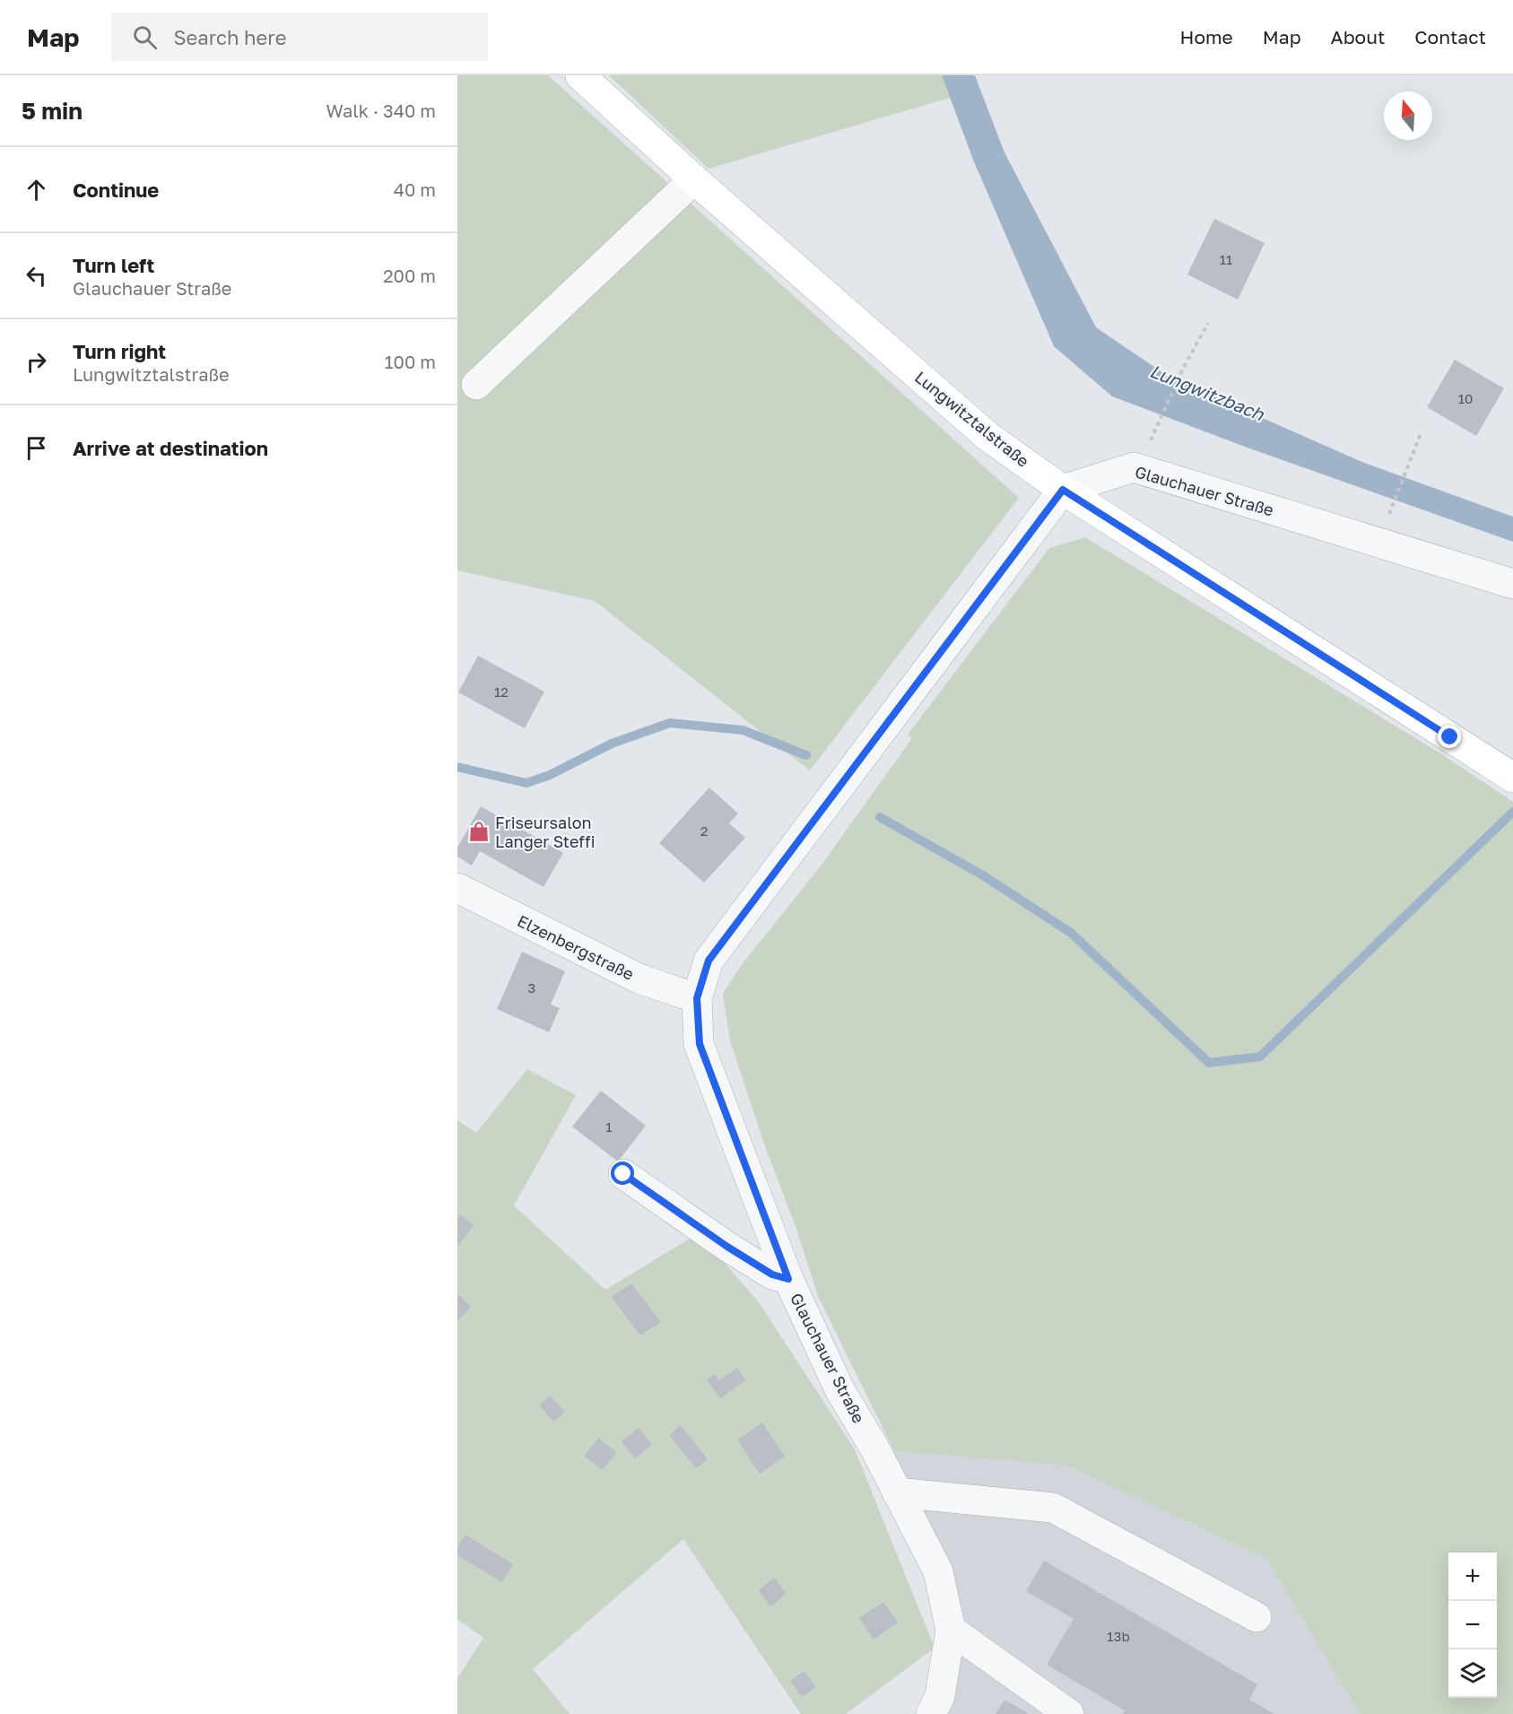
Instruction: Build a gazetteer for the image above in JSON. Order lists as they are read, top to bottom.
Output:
{
  "streets": {
    "main road": ["Lungwitztalstraße"],
    "street": ["Glauchauer Straße", "Elzenbergstraße"]
  },
  "crossings": [
    ["Lungwitztalstraße", "Glauchauer Straße"],
    ["Glauchauer Straße", "Elzenbergstraße"]
  ],
  "water": ["Lungwitzbach"],
  "places": {
    "shop": ["Friseursalon Langer Steffi"]
  },
  "house_numbers": [
    "11",
    "10",
    "12",
    "2",
    "3",
    "1",
    "13b"
  ],
  "north": "top",
  "page": {
    "header": "Map",
    "search": "Search here",
    "nav": [
      "Home",
      "Map",
      "About",
      "Contact"
    ],
    "heading": ["5 min", "Walk · 340 m"],
    "list": [
      ["Continue", "40 m"],
      ["Turn left", "Glauchauer Straße", "200 m"],
      ["Turn right", "Lungwitztalstraße", "100 m"],
      "Arrive at destination"
    ],
    "map_buttons": ["+", "−"]
  }
}
